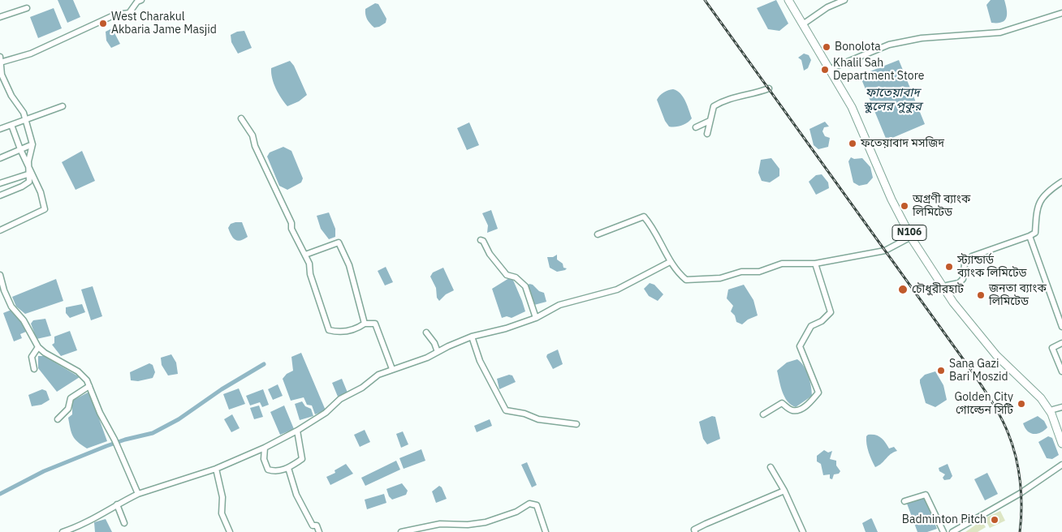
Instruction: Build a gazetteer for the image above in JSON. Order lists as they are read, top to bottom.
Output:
{
  "streets": {
    "highway": ["N106"]
  },
  "water": ["ফাতেয়াবাদ স্কুলের পুকুর"],
  "places": [
    "West Charakul Akbaria Jame Masjid",
    "Bonolota",
    "Khalil Sah Department Store",
    "ফতেয়াবাদ মসজিদ",
    "অগ্রণী ব্যাংক লিমিটেড",
    "স্ট্যান্ডার্ড ব্যাংক লিমিটেড",
    "চৌধুরীরহাট",
    "জনতা ব্যাংক লিমিটেড",
    "Sana Gazi Bari Moszid",
    "Golden City গোল্ডেন সিটি",
    "Badminton Pitch"
  ]
}
